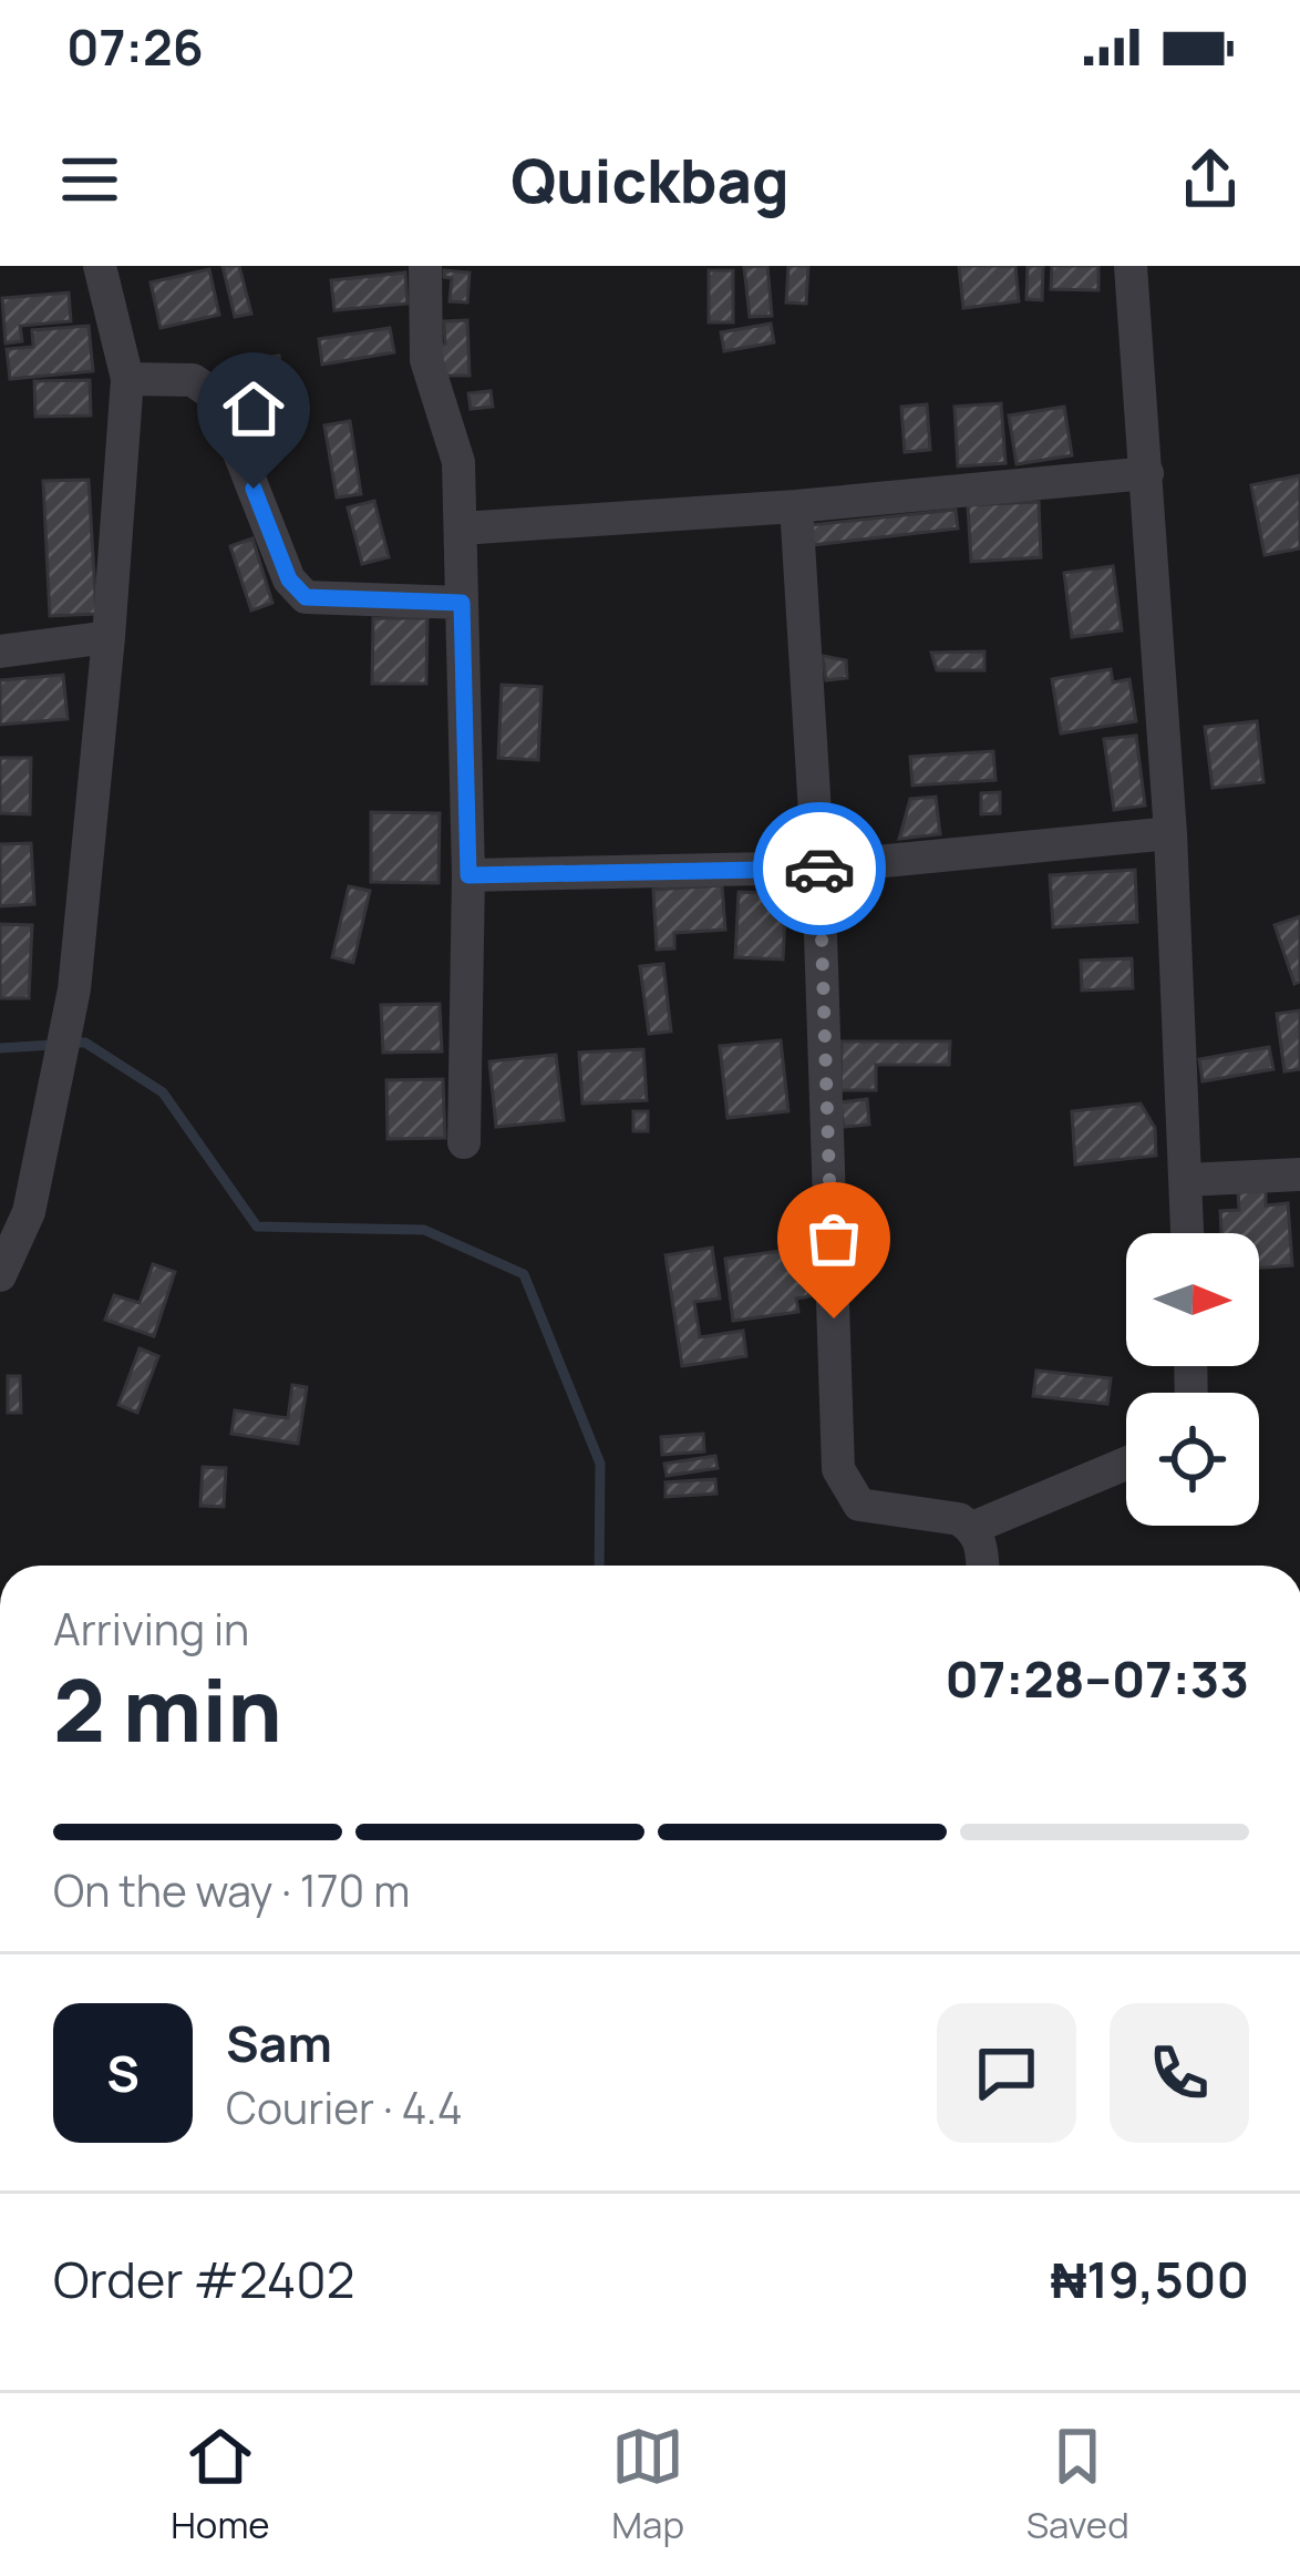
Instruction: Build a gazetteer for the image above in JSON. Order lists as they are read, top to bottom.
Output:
{
  "north": "right",
  "page": {
    "status": "07:26",
    "header": "Quickbag",
    "heading": ["2 min", "Arriving in", "07:28–07:33"],
    "panel": [
      "Sam",
      "Courier · 4.4",
      "Order #2402",
      "₦19,500"
    ],
    "bar": "On the way · 170 m",
    "round": "S",
    "tabs": ["Home", "Map", "Saved"]
  }
}
